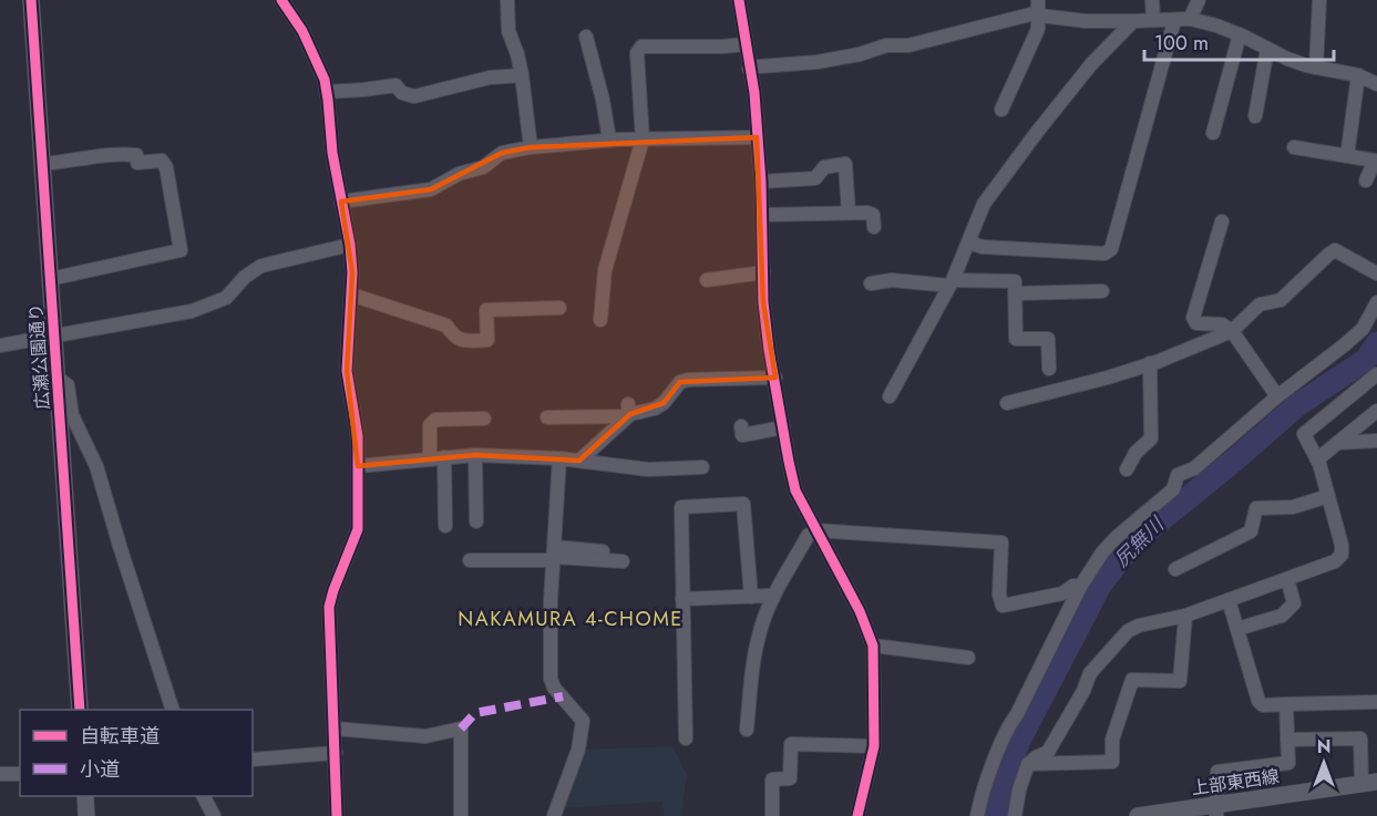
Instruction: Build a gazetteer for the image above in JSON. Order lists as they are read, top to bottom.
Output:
{
  "streets": {
    "street": ["広瀬公園通り", "上部東西線"]
  },
  "districts": ["NAKAMURA 4-CHOME"],
  "water": ["尻無川"],
  "legend": ["自転車道", "小道"],
  "scale_bar": "100 m",
  "north": "top"
}
